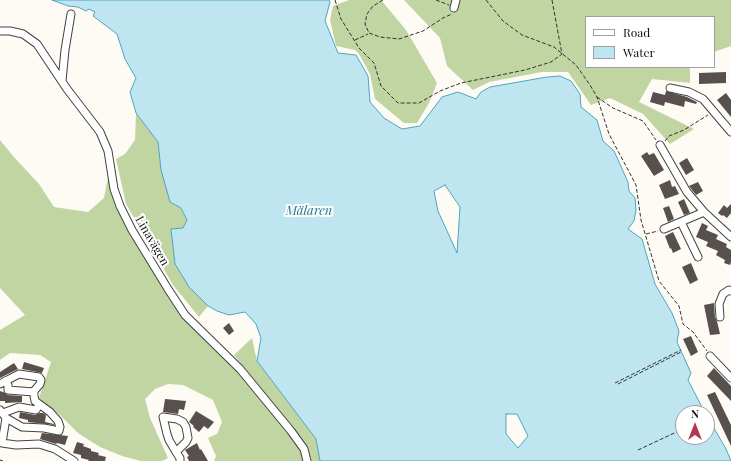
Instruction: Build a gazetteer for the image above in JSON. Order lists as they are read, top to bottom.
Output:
{
  "streets": {
    "street": ["Linavägen"]
  },
  "water": ["Mälaren"],
  "legend": ["Road", "Water"],
  "north": "top"
}
